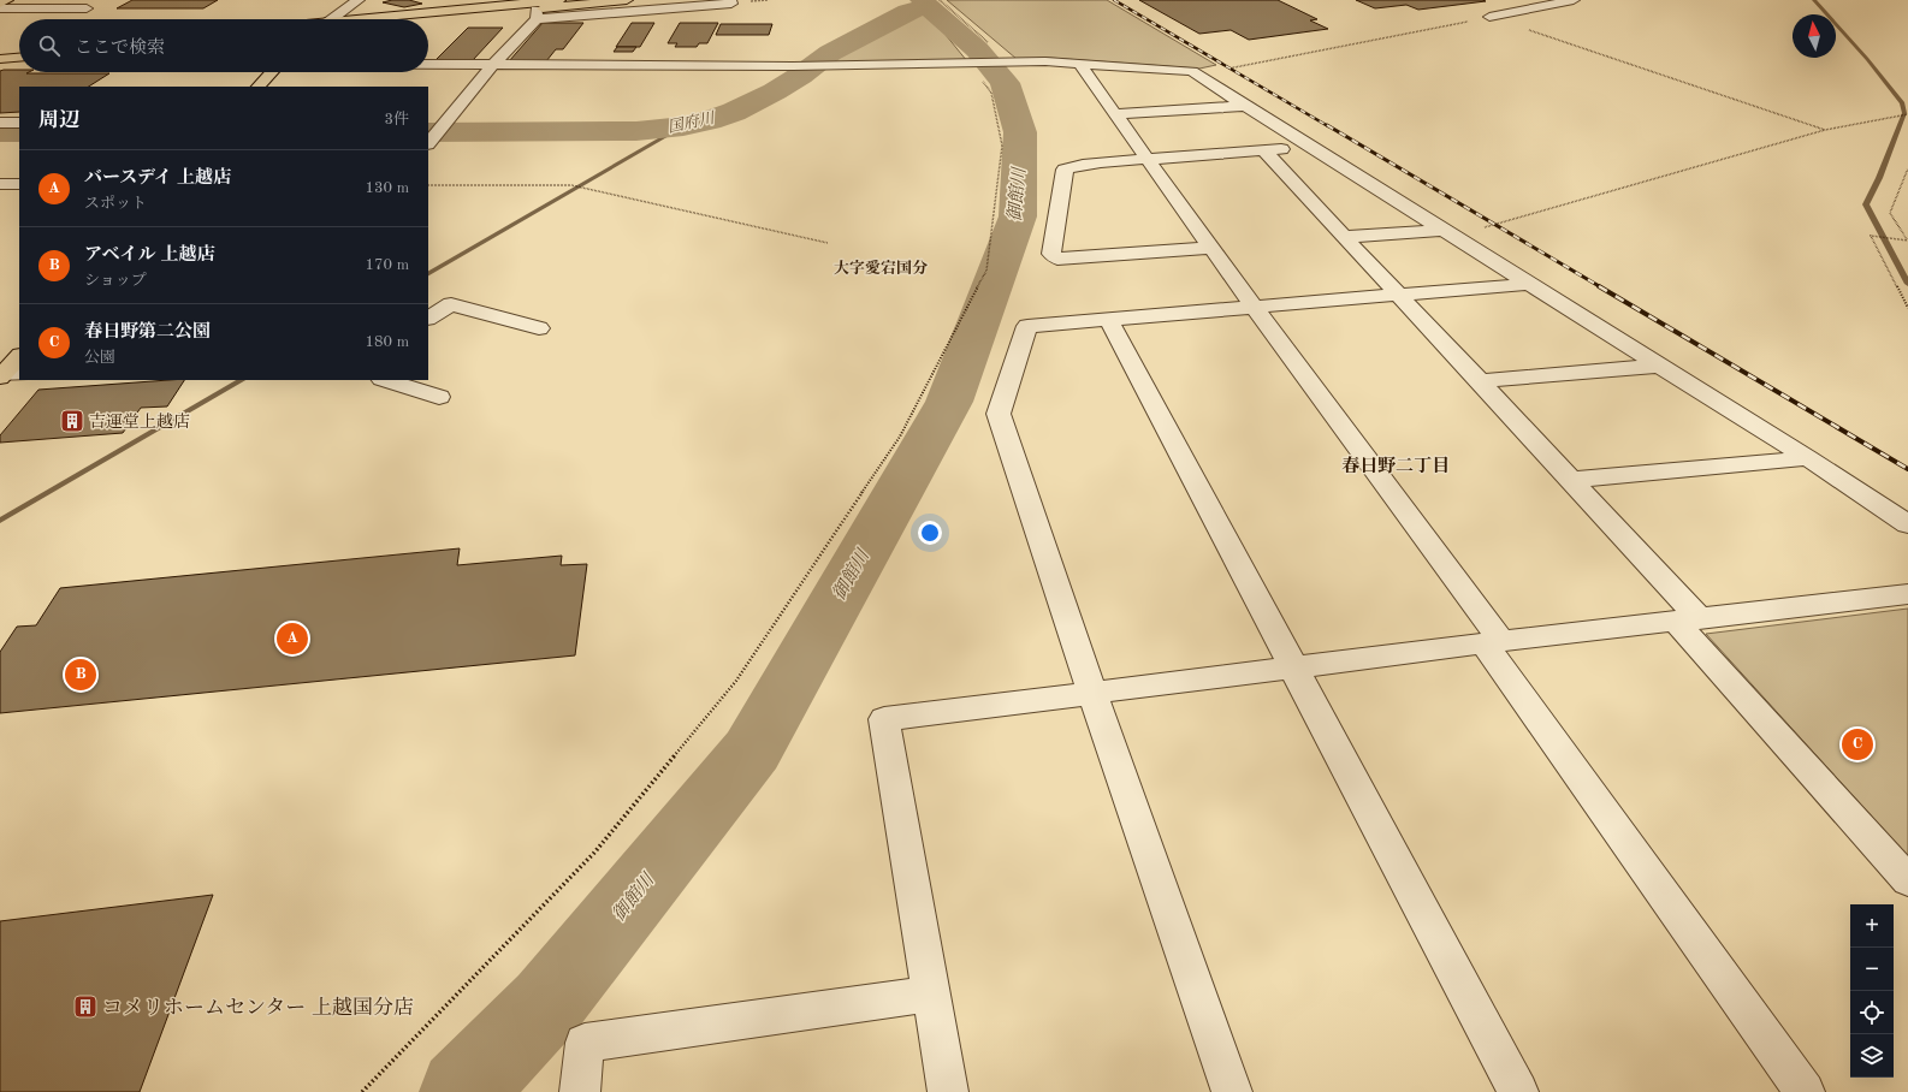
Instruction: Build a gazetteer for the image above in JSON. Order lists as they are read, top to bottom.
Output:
{
  "districts": ["大字愛宕国分", "春日野二丁目"],
  "water": ["国府川", "御館川"],
  "places": {
    "building": ["吉運堂上越店", "コメリホームセンター 上越国分店"]
  },
  "north": "top",
  "page": {
    "search": "ここで検索",
    "heading": ["周辺", "3件"],
    "list": [
      {
        "mark": "A",
        "name": "バースデイ 上越店",
        "note": "スポット",
        "value": "130 m"
      },
      {
        "mark": "B",
        "name": "アベイル 上越店",
        "note": "ショップ",
        "value": "170 m"
      },
      {
        "mark": "C",
        "name": "春日野第二公園",
        "note": "公園",
        "value": "180 m"
      }
    ],
    "pins": ["A", "B", "C"],
    "map_buttons": ["+", "−"]
  }
}
